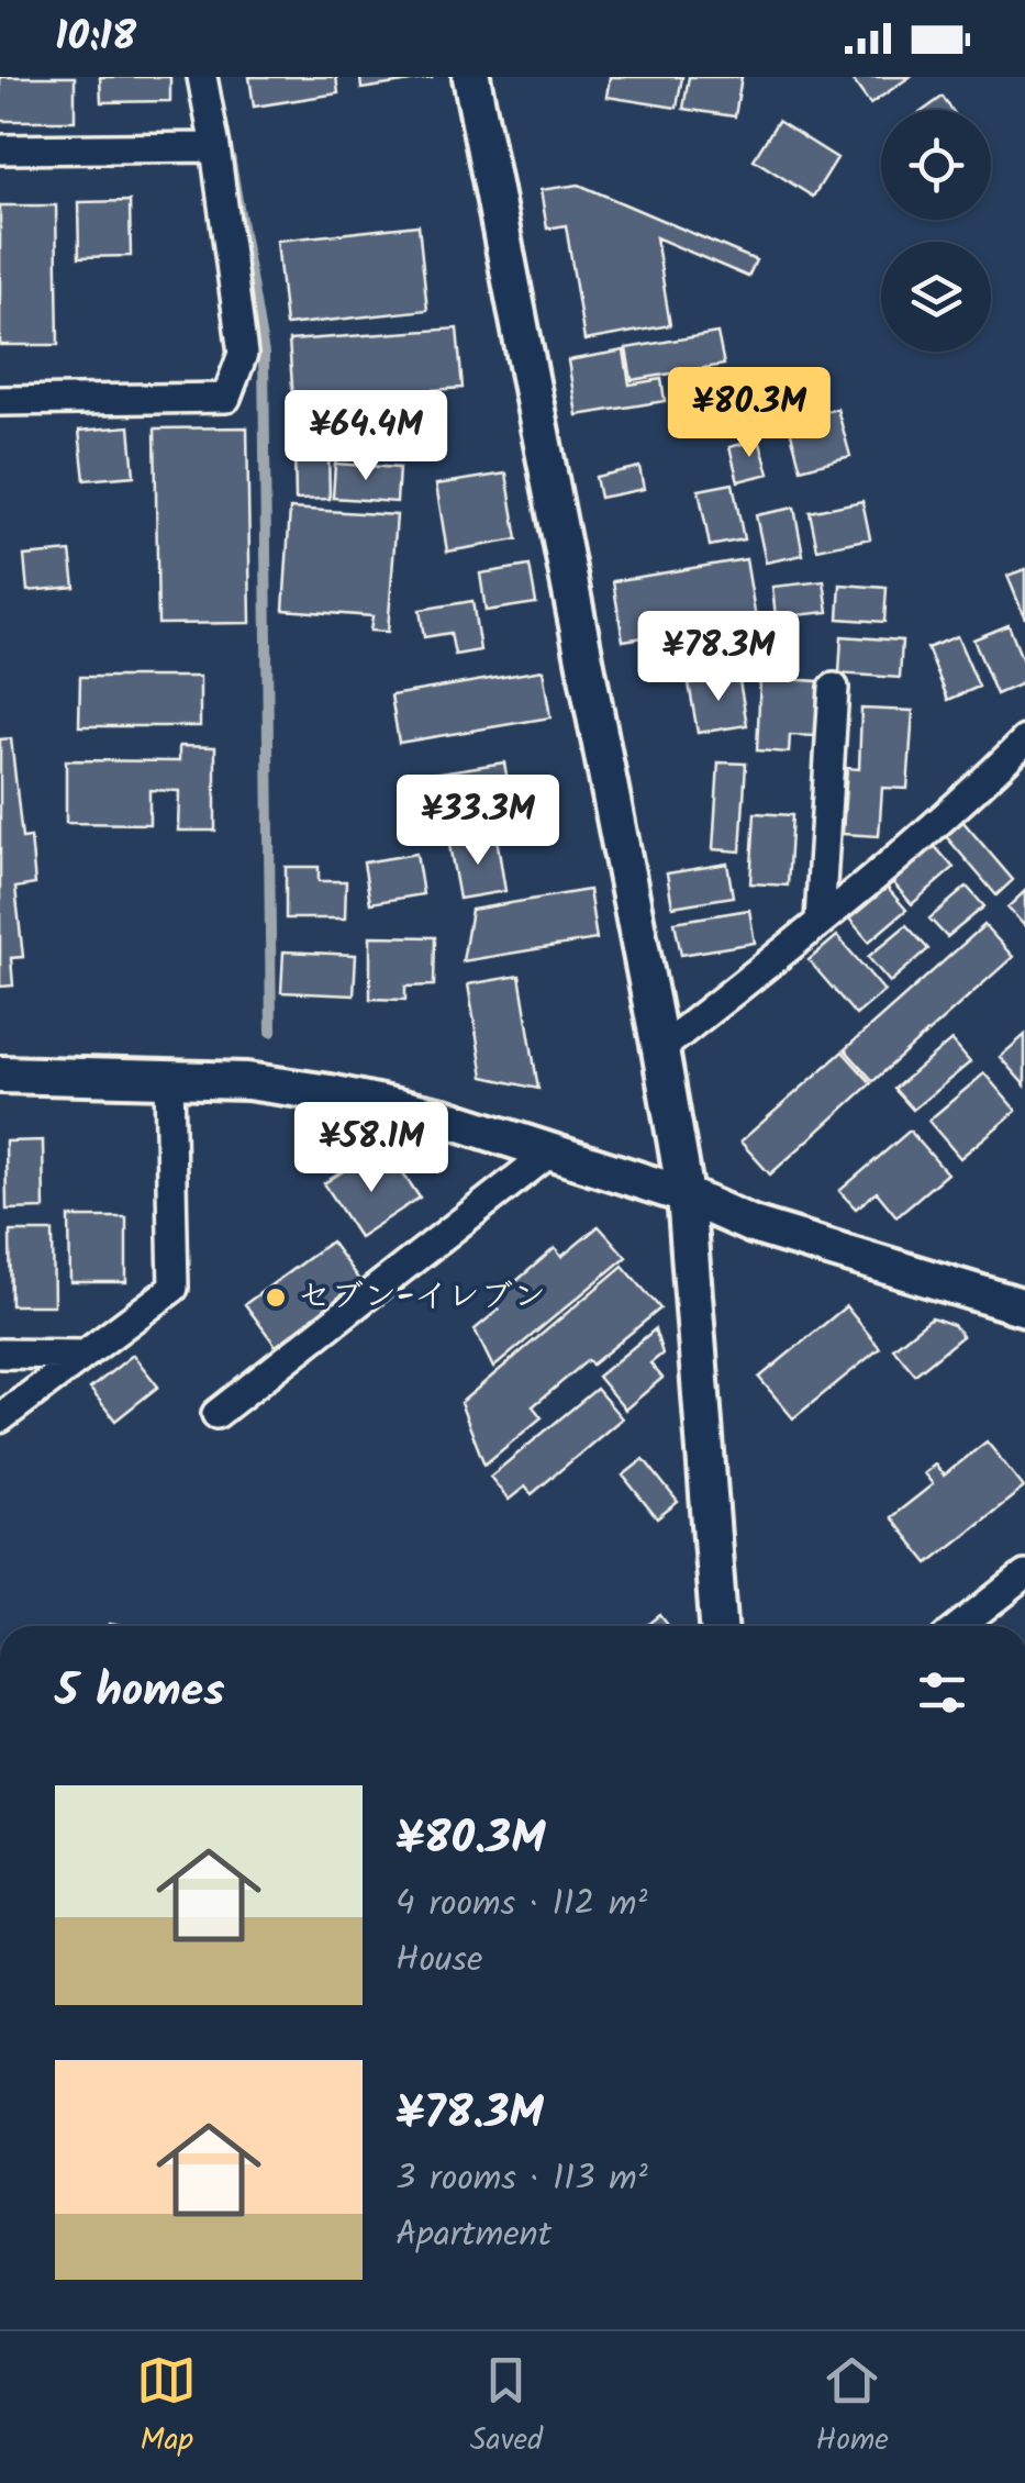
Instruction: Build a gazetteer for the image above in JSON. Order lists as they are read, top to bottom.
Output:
{
  "places": ["セブン-イレブン"],
  "page": {
    "status": "10:18",
    "price": [
      "¥80.3M",
      "¥64.4M",
      "¥78.3M",
      "¥33.3M",
      "¥58.1M"
    ],
    "heading": "5 homes",
    "list": [
      {
        "name": "¥80.3M",
        "note": "4 rooms · 112 m² · House"
      },
      {
        "name": "¥78.3M",
        "note": "3 rooms · 113 m² · Apartment"
      }
    ],
    "tabs": ["Map", "Saved", "Home"]
  }
}
